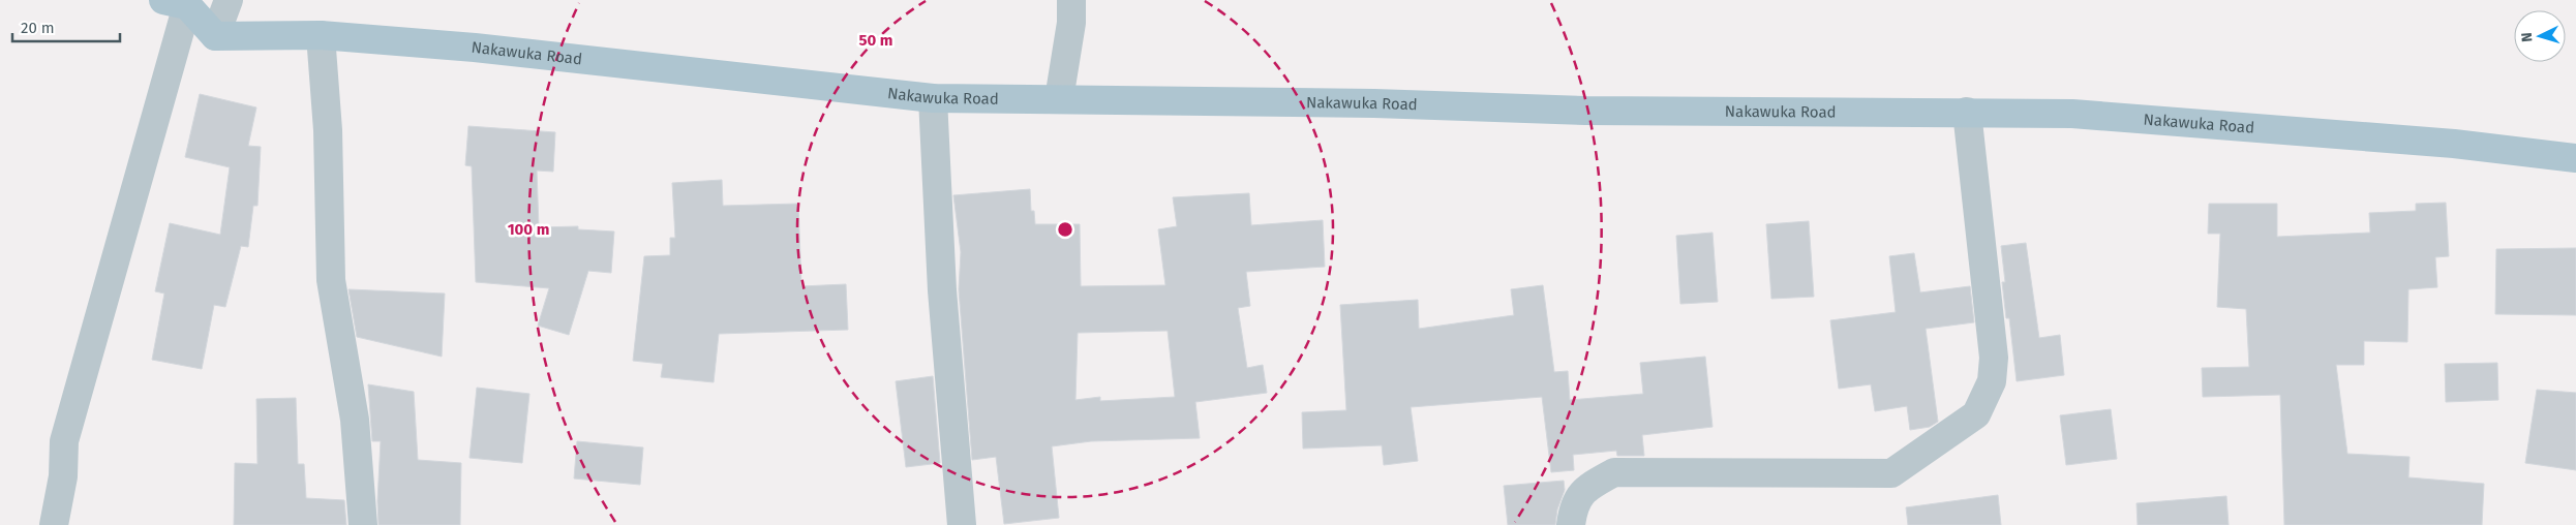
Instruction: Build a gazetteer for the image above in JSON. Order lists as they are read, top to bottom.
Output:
{
  "streets": {
    "main road": ["Nakawuka Road"]
  },
  "scale_bar": "20 m",
  "north": "left",
  "rings": ["50 m", "100 m"]
}
